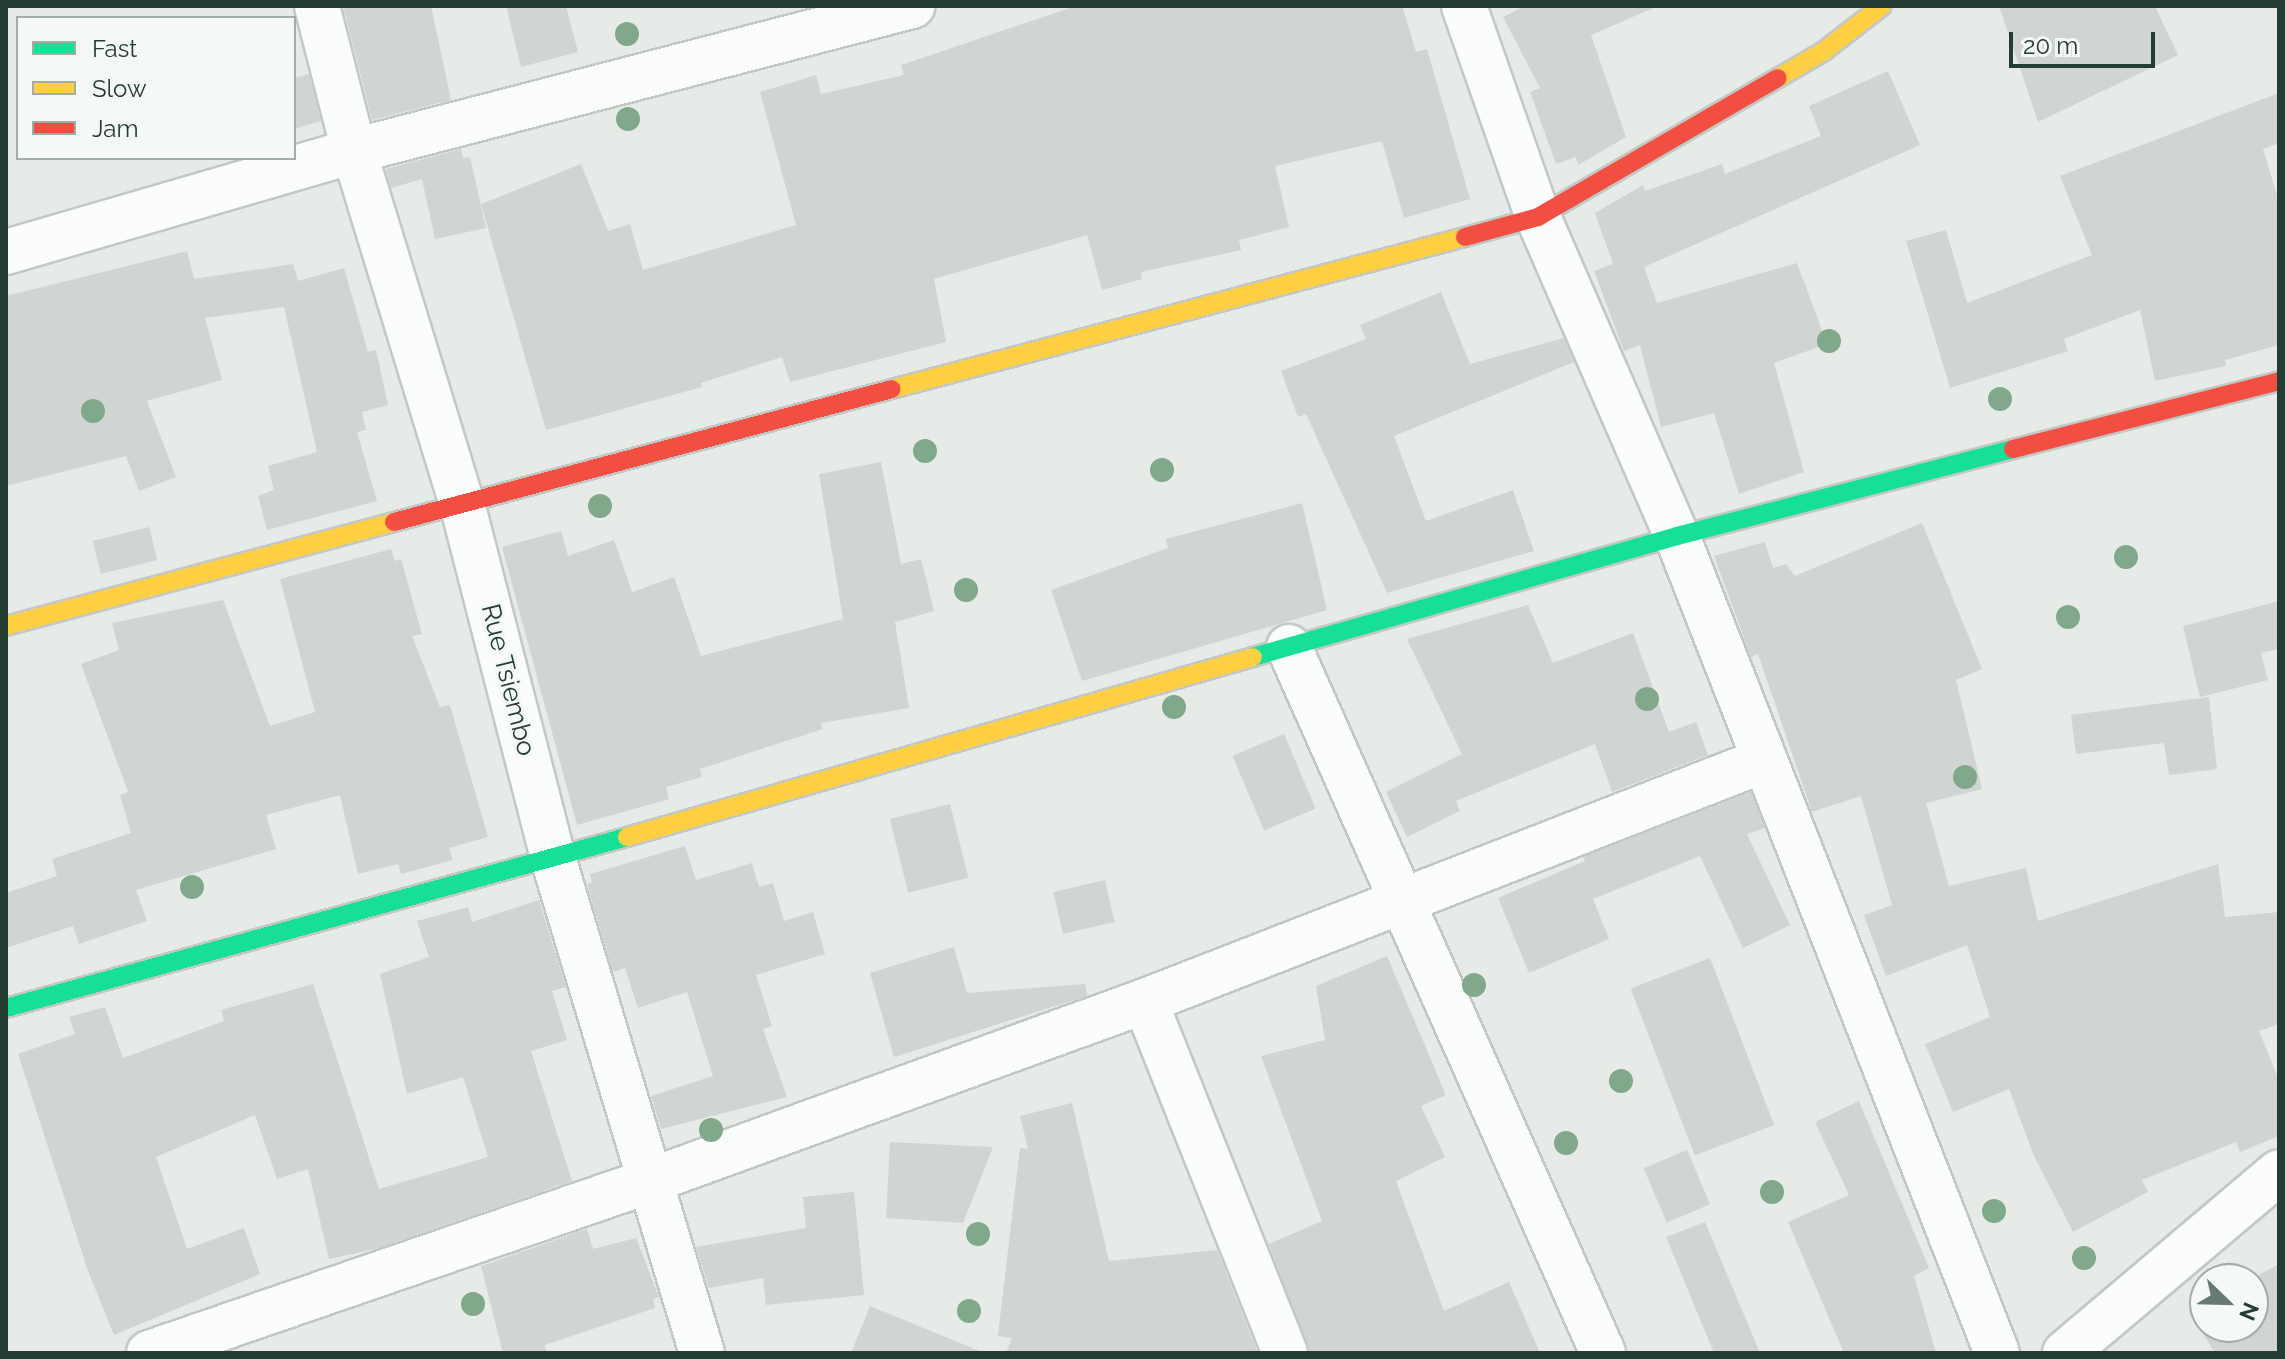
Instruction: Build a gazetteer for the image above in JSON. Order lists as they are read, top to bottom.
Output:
{
  "streets": {
    "street": ["Rue Tsiembo"]
  },
  "legend": ["Fast", "Slow", "Jam"],
  "scale_bar": "20 m",
  "north": "bottom right"
}
